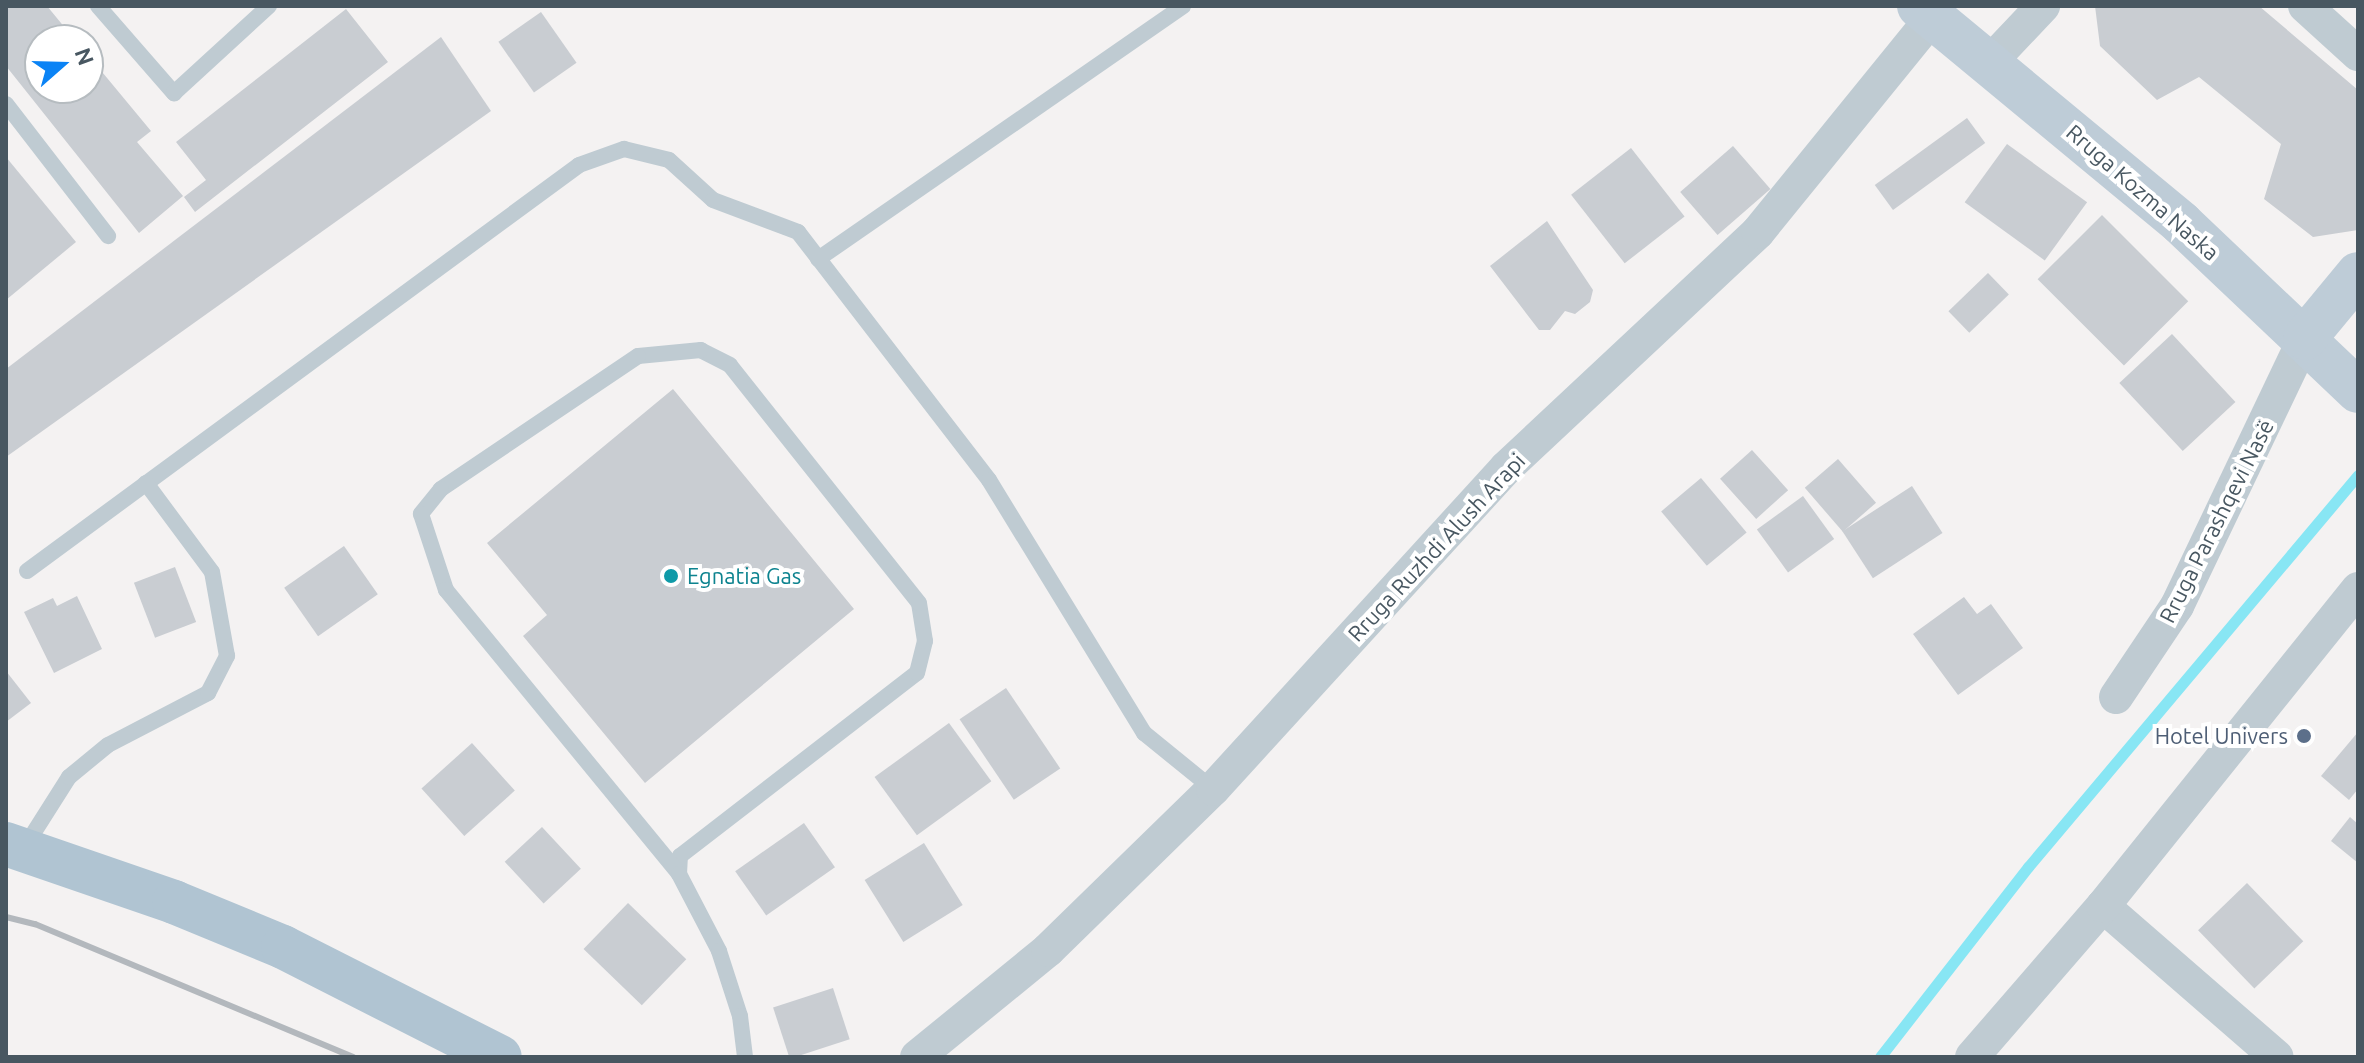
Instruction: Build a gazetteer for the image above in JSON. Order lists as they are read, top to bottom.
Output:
{
  "streets": {
    "main road": ["Rruga Kozma Naska"],
    "street": ["Rruga Parashqevi Nasë", "Rruga Ruzhdi Alush Arapi"]
  },
  "crossings": [
    ["Rruga Kozma Naska", "Rruga Parashqevi Nasë"],
    ["Rruga Kozma Naska", "Rruga Ruzhdi Alush Arapi"]
  ],
  "places": ["Egnatia Gas", "Hotel Univers"],
  "north": "right"
}
